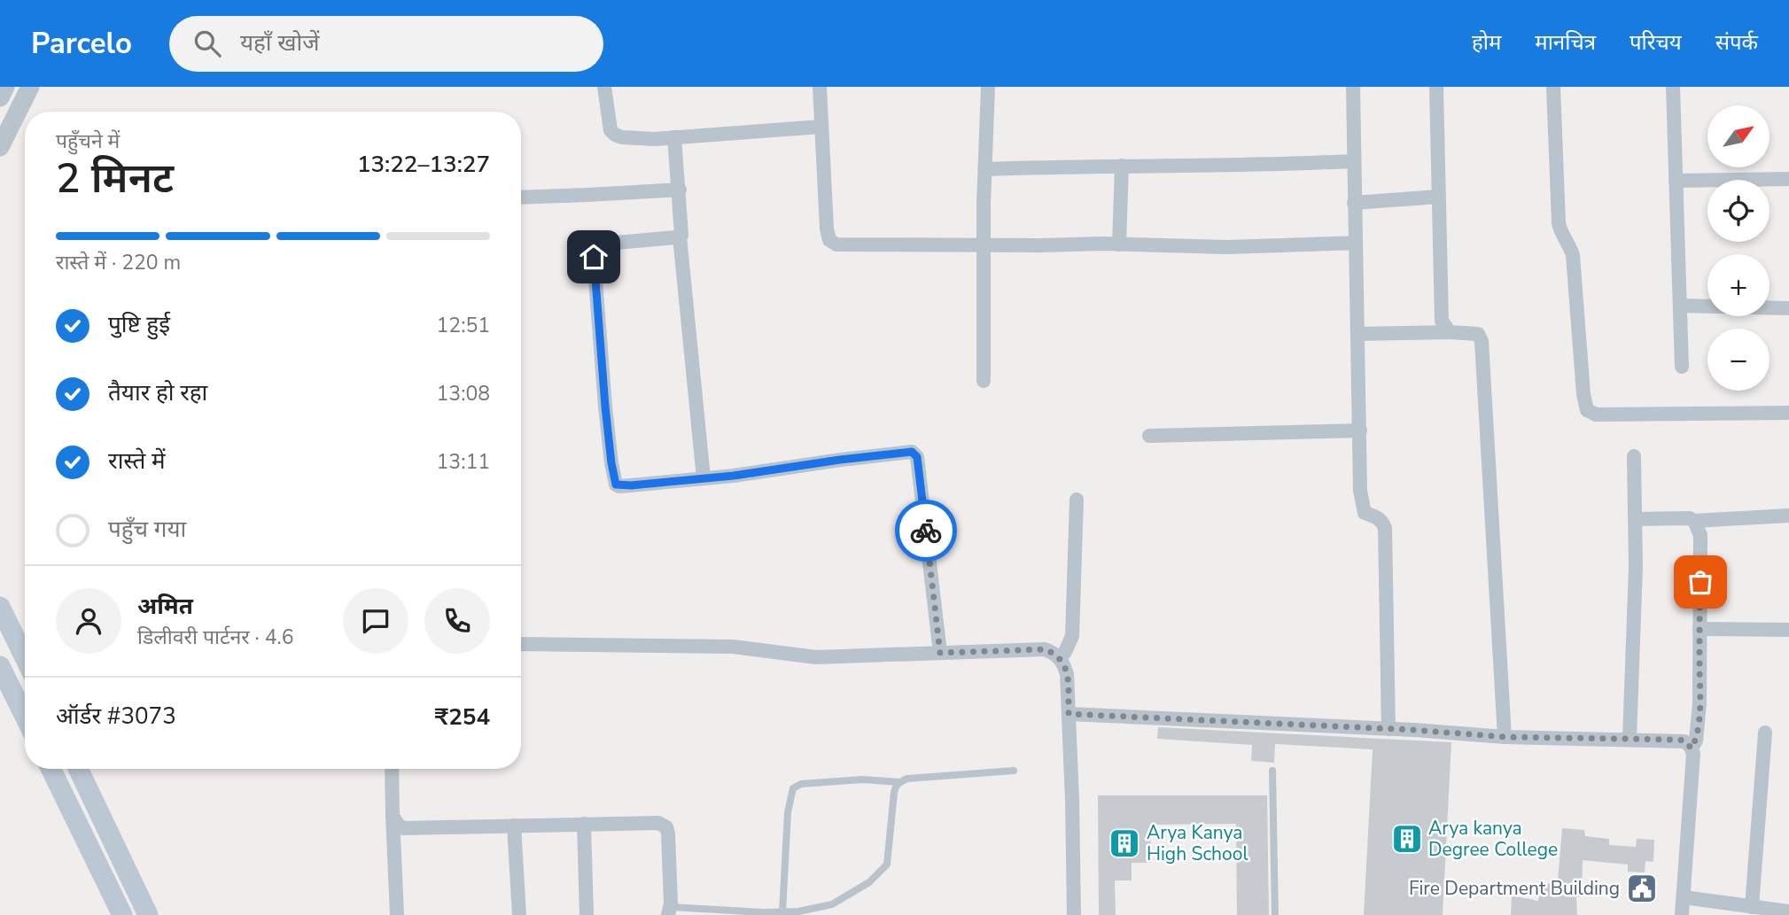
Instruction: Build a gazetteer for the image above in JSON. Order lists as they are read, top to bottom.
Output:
{
  "places": {
    "building": ["Arya kanya Degree College", "Arya Kanya High School"],
    "public building": ["Fire Department Building"]
  },
  "north": "top right",
  "page": {
    "header": "Parcelo",
    "search": "यहाँ खोजें",
    "nav": [
      "होम",
      "मानचित्र",
      "परिचय",
      "संपर्क"
    ],
    "map_buttons": ["+", "−"],
    "heading": ["2 मिनट", "पहुँचने में", "13:22–13:27"],
    "panel": [
      "अमित",
      "डिलीवरी पार्टनर · 4.6",
      "ऑर्डर #3073",
      "₹254"
    ],
    "bar": "रास्ते में · 220 m",
    "list": [
      ["पुष्टि हुई", "12:51"],
      ["तैयार हो रहा", "13:08"],
      ["रास्ते में", "13:11"],
      "पहुँच गया"
    ]
  }
}
